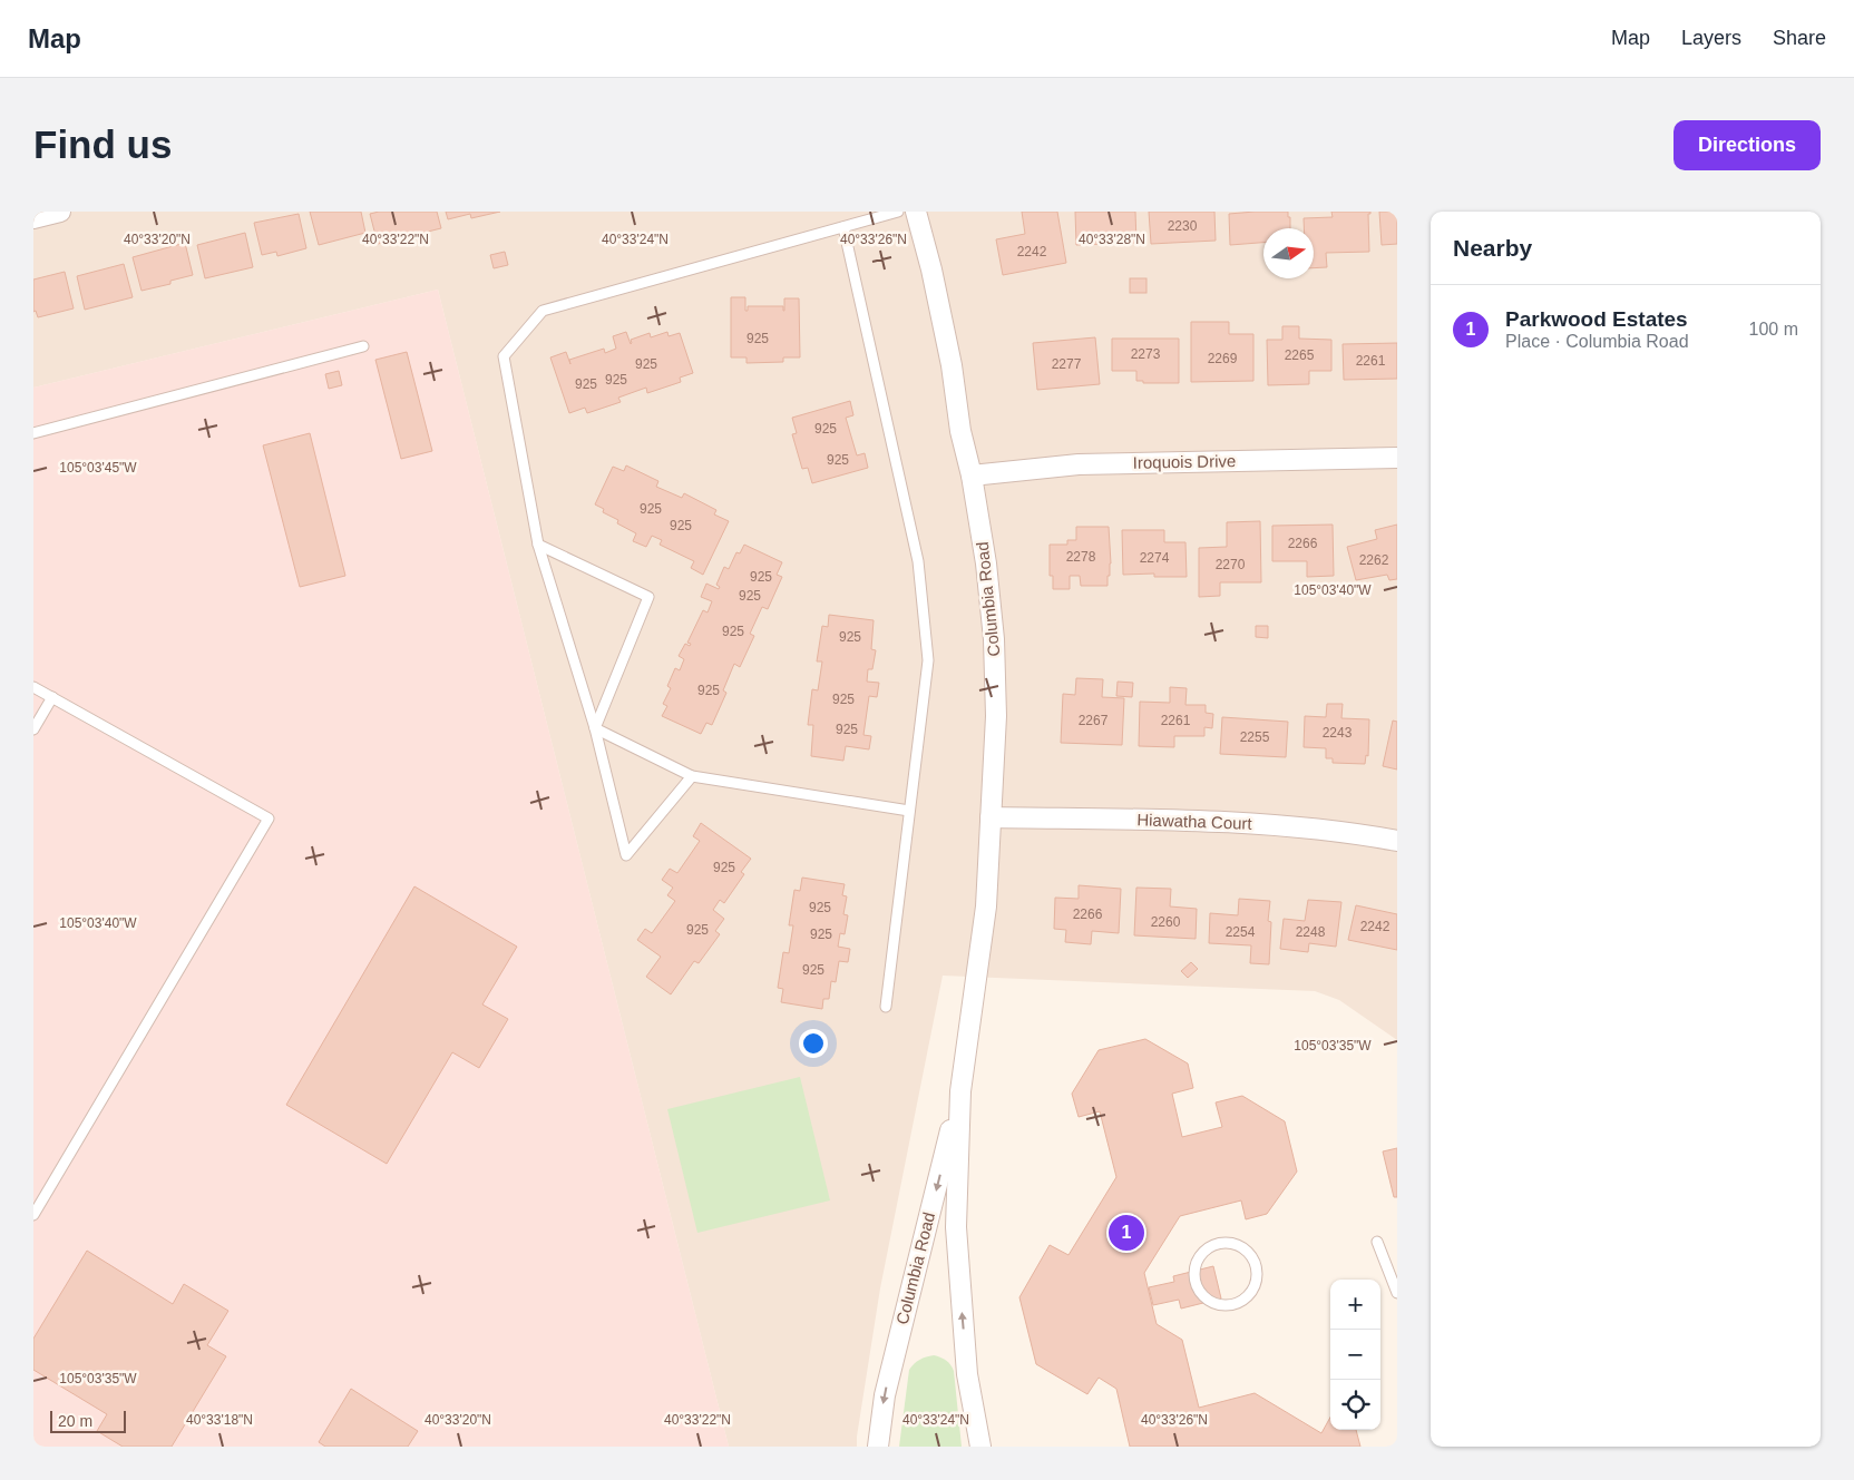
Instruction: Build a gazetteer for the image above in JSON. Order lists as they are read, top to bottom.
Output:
{
  "streets": {
    "street": ["Iroquois Drive", "Columbia Road", "Hiawatha Court"]
  },
  "crossings": [
    ["Iroquois Drive", "Columbia Road"],
    ["Columbia Road", "Hiawatha Court"]
  ],
  "house_numbers": [
    "2230",
    "2242",
    "925",
    "2273",
    "2265",
    "2269",
    "2261",
    "925",
    "2277",
    "925",
    "925",
    "925",
    "925",
    "925",
    "925",
    "2266",
    "2278",
    "2274",
    "2262",
    "2270",
    "925",
    "925",
    "925",
    "925",
    "925",
    "925",
    "2267",
    "2261",
    "925",
    "2243",
    "2255",
    "925",
    "925",
    "2266",
    "2260",
    "2242",
    "925",
    "2254",
    "2248",
    "925",
    "925"
  ],
  "scale_bar": "20 m",
  "north": "right",
  "page": {
    "header": "Map",
    "nav": ["Map", "Layers", "Share"],
    "buttons": "Directions",
    "title": "Find us",
    "heading": "Nearby",
    "list": [
      {
        "mark": "1",
        "name": "Parkwood Estates",
        "note": "Place · Columbia Road",
        "value": "100 m"
      }
    ],
    "pins": "1",
    "map_buttons": ["+", "−"],
    "scale": "20 m"
  },
  "coordinates": [
    "40°33'20\"N",
    "40°33'22\"N",
    "40°33'24\"N",
    "40°33'26\"N",
    "40°33'28\"N",
    "105°03'45\"W",
    "105°03'40\"W",
    "105°03'35\"W",
    "40°33'18\"N"
  ]
}
